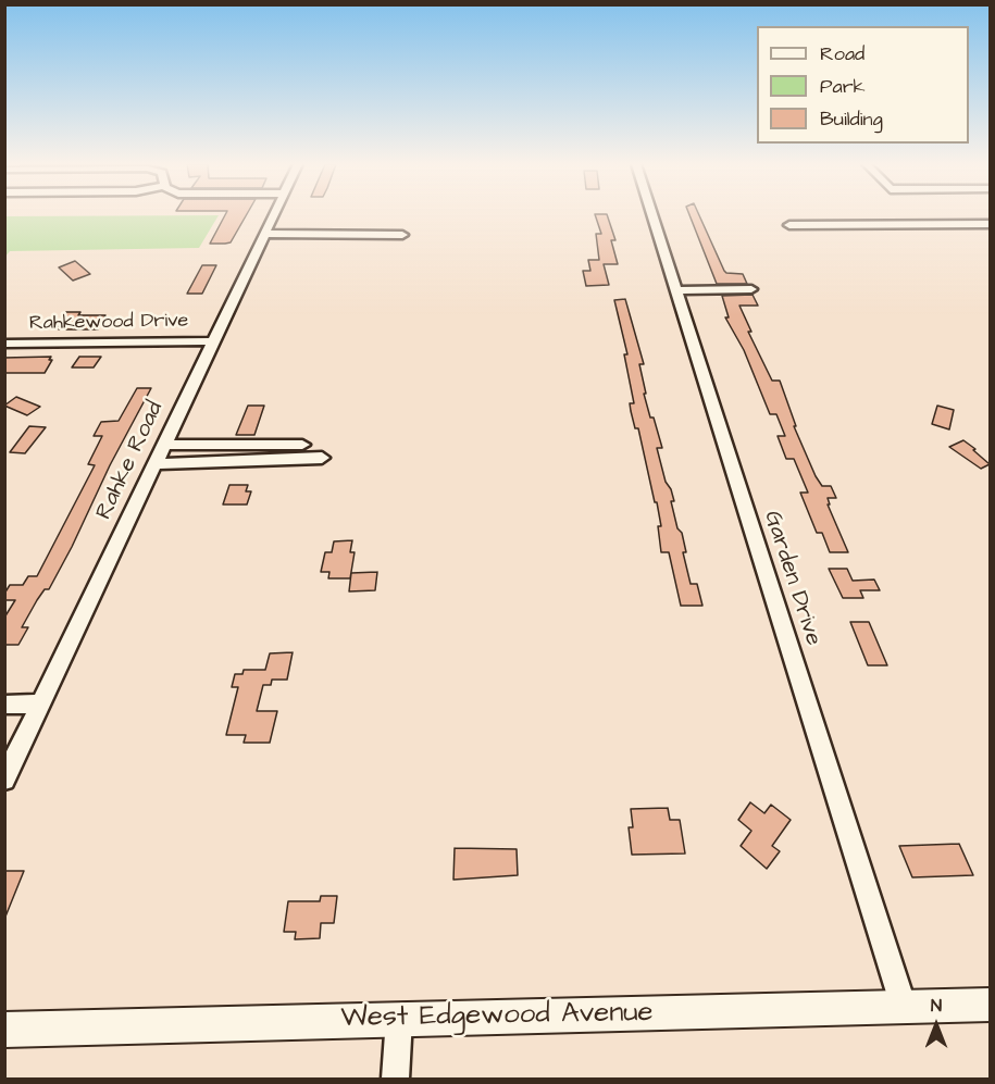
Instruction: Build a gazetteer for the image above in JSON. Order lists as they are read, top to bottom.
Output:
{
  "streets": {
    "main road": ["West Edgewood Avenue"],
    "street": ["Rahkewood Drive", "Rahke Road", "Garden Drive"]
  },
  "crossings": [
    ["Rahkewood Drive", "Rahke Road"],
    ["Garden Drive", "West Edgewood Avenue"]
  ],
  "legend": ["Road", "Park", "Building"],
  "north": "top"
}
